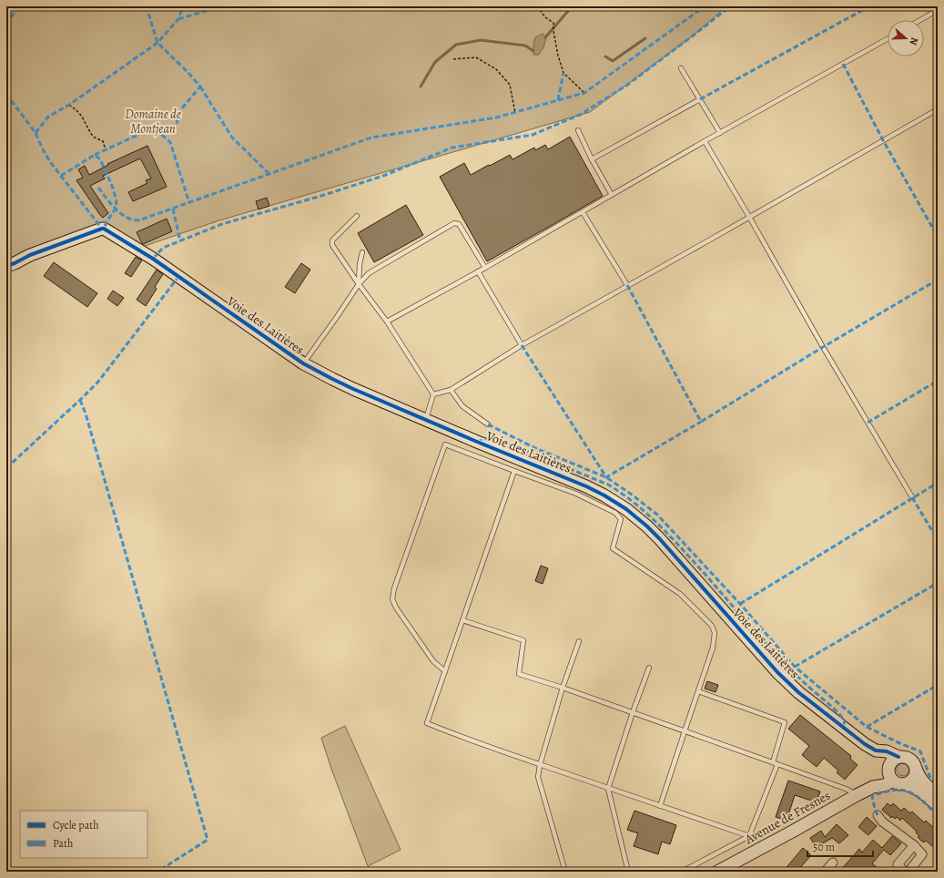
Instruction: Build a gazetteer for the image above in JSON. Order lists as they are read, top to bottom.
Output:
{
  "streets": {
    "street": ["Voie des Laitières", "Avenue de Fresnes"]
  },
  "crossings": [
    ["Voie des Laitières", "Avenue de Fresnes"]
  ],
  "parks": ["Domaine de Montjean"],
  "legend": ["Cycle path", "Path"],
  "scale_bar": "50 m",
  "north": "right"
}
